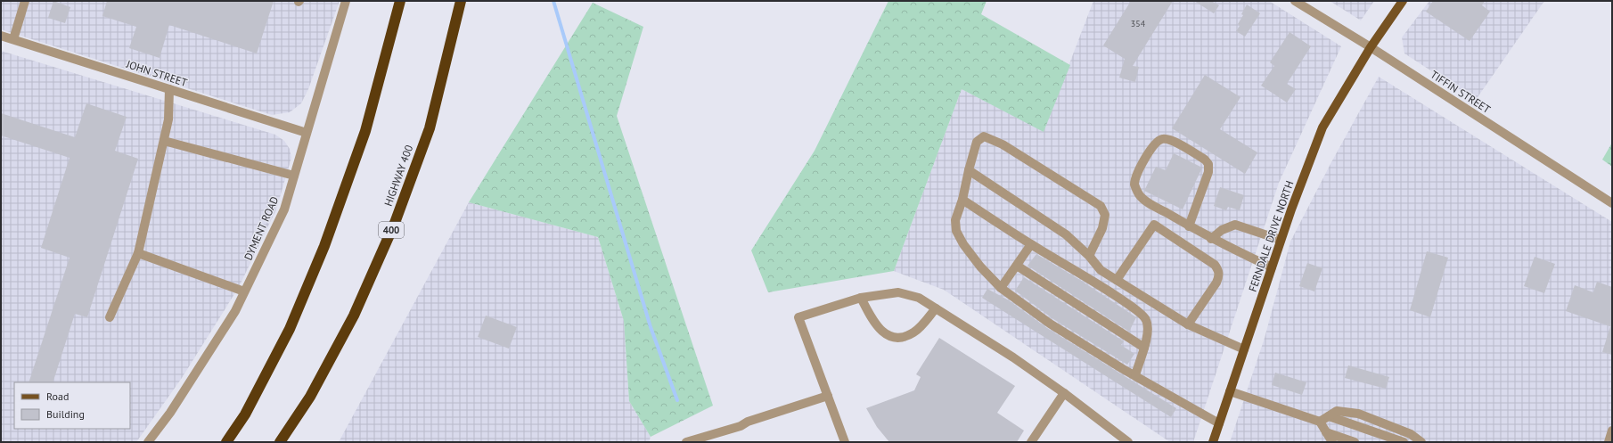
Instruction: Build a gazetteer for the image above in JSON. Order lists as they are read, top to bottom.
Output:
{
  "streets": {
    "highway": ["HIGHWAY 400", "400"],
    "main road": ["FERNDALE DRIVE NORTH"],
    "street": ["JOHN STREET", "TIFFIN STREET", "DYMENT ROAD"]
  },
  "crossings": [
    ["JOHN STREET", "DYMENT ROAD"],
    ["TIFFIN STREET", "FERNDALE DRIVE NORTH"]
  ],
  "house_numbers": ["354"],
  "legend": ["Road", "Building"]
}
